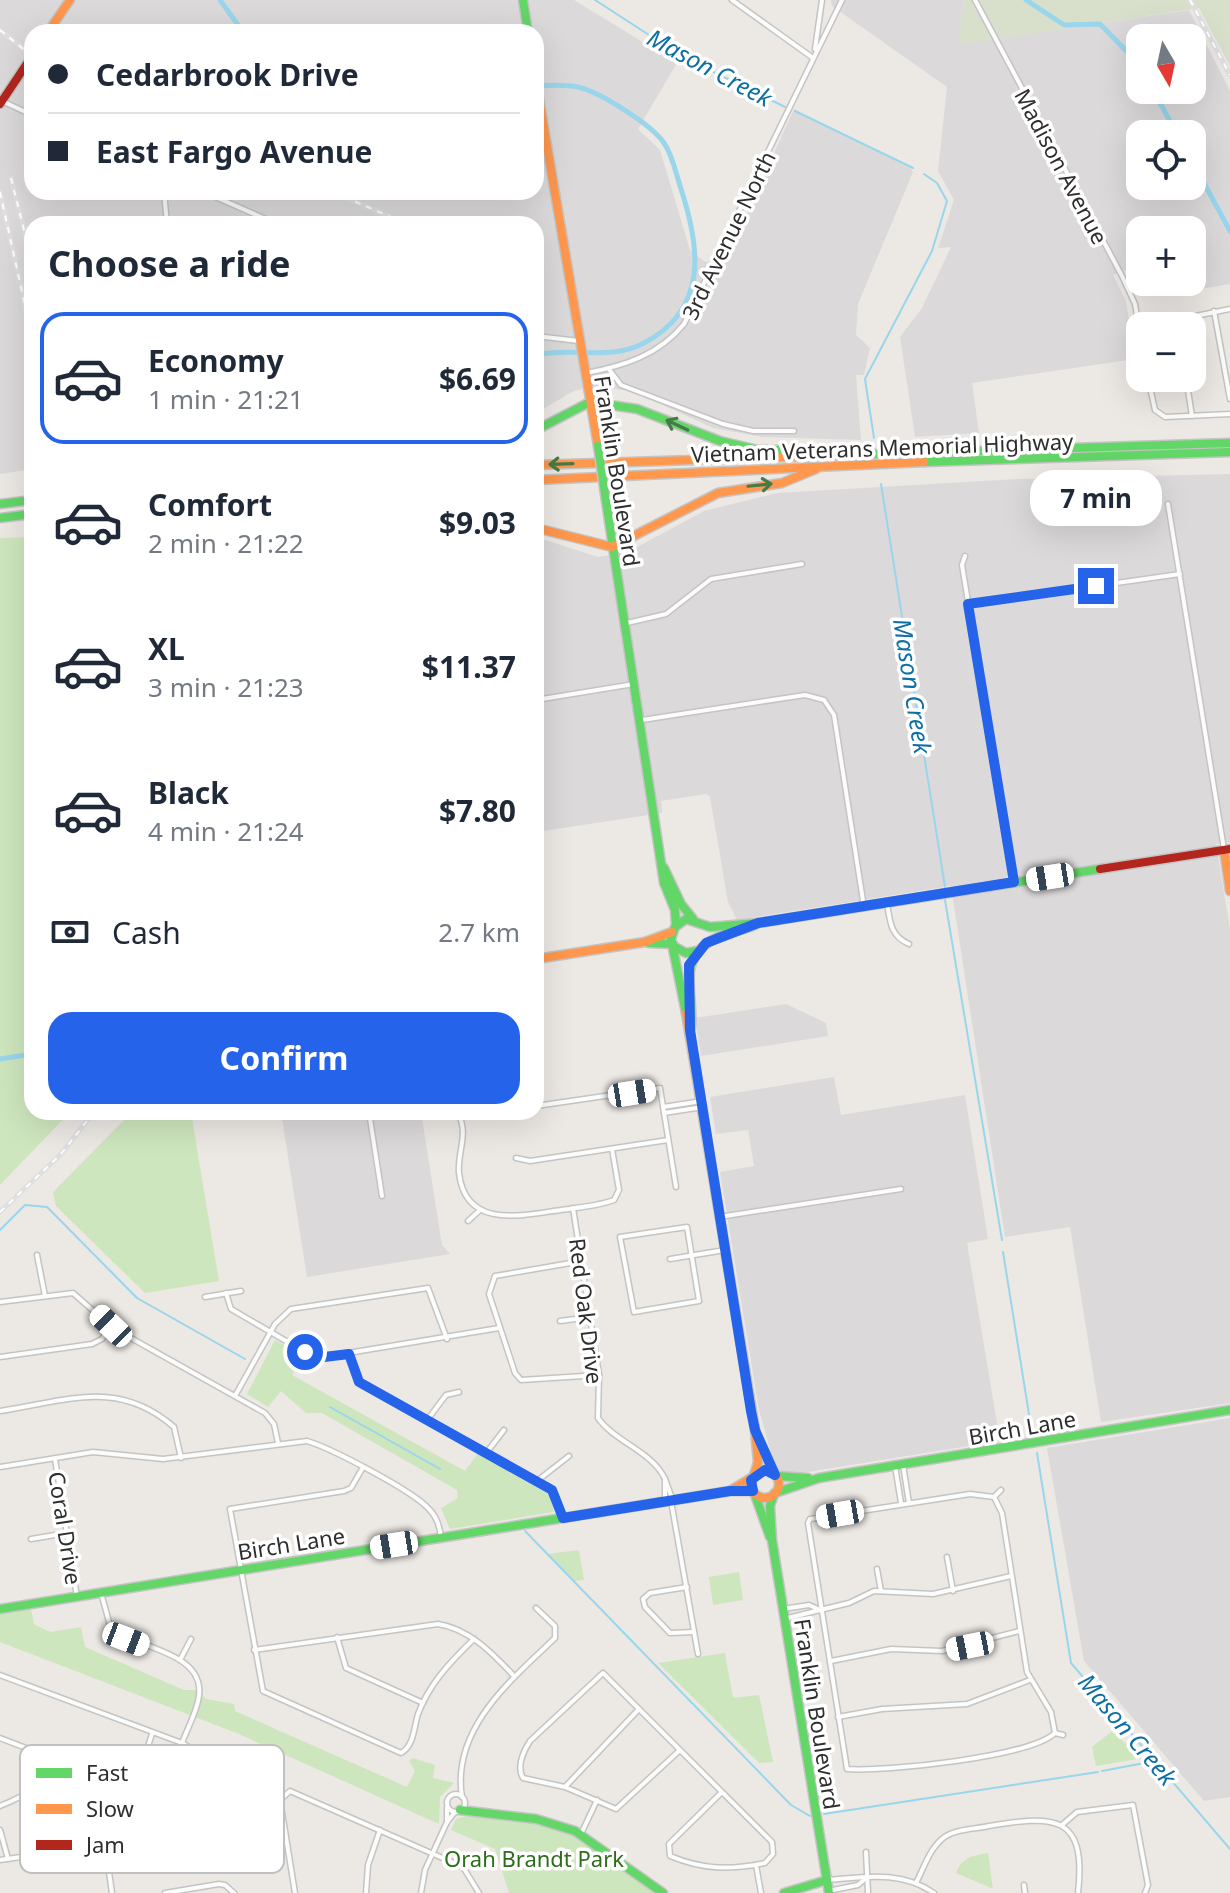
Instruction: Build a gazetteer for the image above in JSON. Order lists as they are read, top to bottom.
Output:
{
  "streets": {
    "main road": ["Vietnam Veterans Memorial Highway", "Franklin Boulevard", "Birch Lane"],
    "street": [
      "Madison Avenue",
      "3rd Avenue North",
      "Red Oak Drive",
      "Coral Drive"
    ]
  },
  "crossings": [
    ["3rd Avenue North", "Franklin Boulevard"],
    ["Franklin Boulevard", "Birch Lane"],
    ["Red Oak Drive", "Birch Lane"],
    ["Birch Lane", "Coral Drive"]
  ],
  "water": ["Mason Creek"],
  "parks": ["Orah Brandt Park"],
  "legend": ["Fast", "Slow", "Jam"],
  "north": "bottom",
  "page": {
    "map_buttons": ["+", "−"],
    "banner": ["Cedarbrook Drive", "East Fargo Avenue"],
    "heading": "Choose a ride",
    "list": [
      {
        "name": "Economy",
        "note": "1 min · 21:21",
        "value": "$6.69"
      },
      {
        "name": "Comfort",
        "note": "2 min · 21:22",
        "value": "$9.03"
      },
      {
        "name": "XL",
        "note": "3 min · 21:23",
        "value": "$11.37"
      },
      {
        "name": "Black",
        "note": "4 min · 21:24",
        "value": "$7.80"
      }
    ],
    "bubble": "7 min",
    "pay": ["Cash", "2.7 km"],
    "buttons": "Confirm"
  }
}
